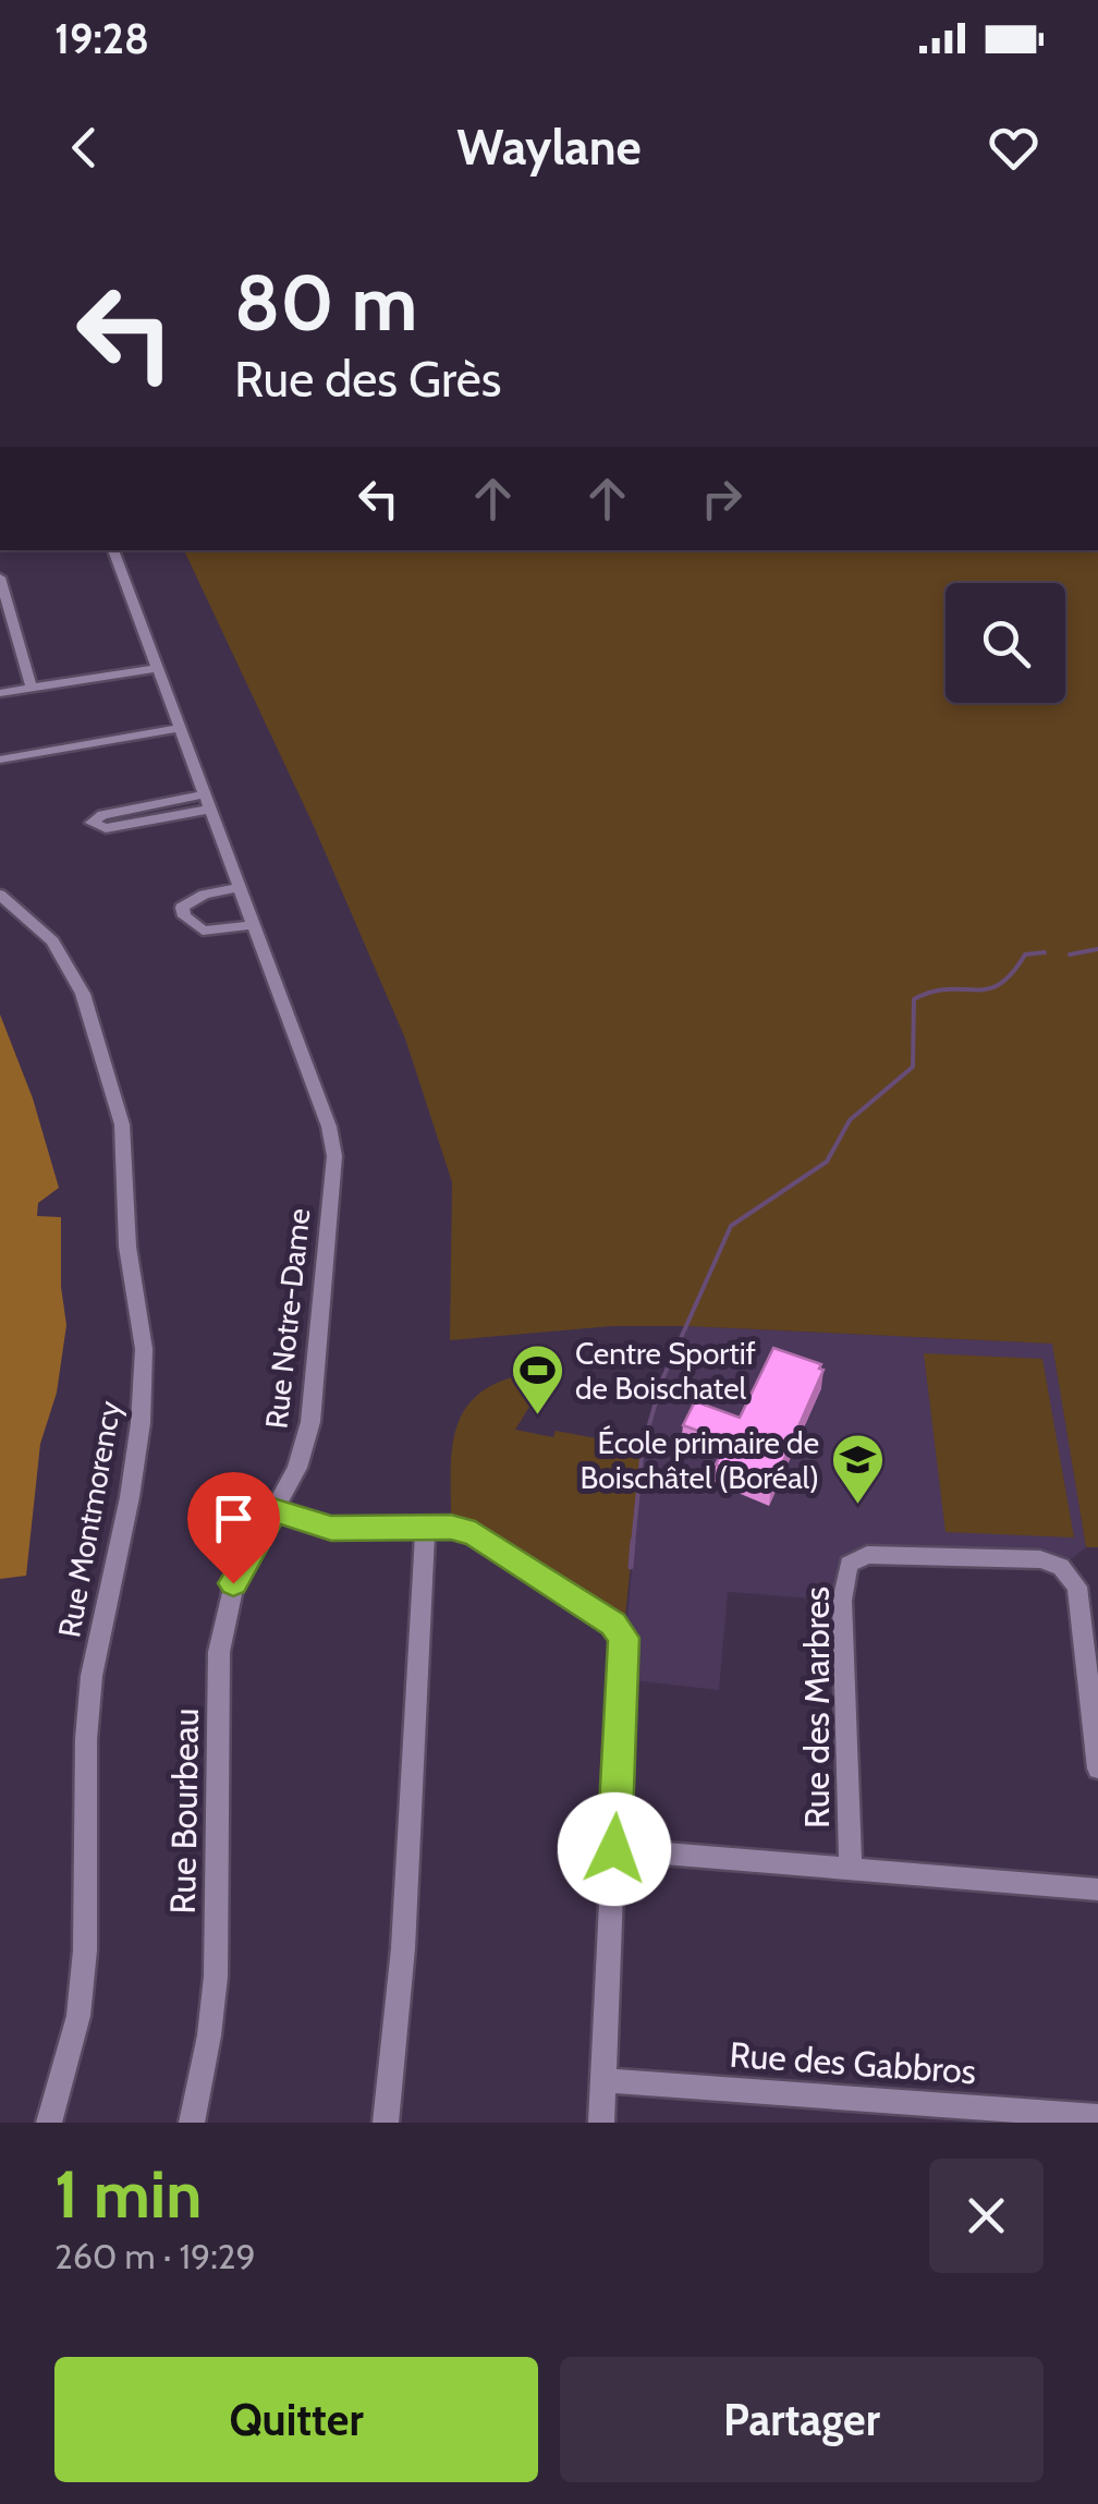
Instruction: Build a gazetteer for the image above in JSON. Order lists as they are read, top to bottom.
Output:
{
  "streets": {
    "street": [
      "Rue Notre-Dame",
      "Rue Montmorency",
      "Rue des Marbres",
      "Rue Bourbeau",
      "Rue des Gabbros"
    ]
  },
  "crossings": [
    ["Rue Notre-Dame", "Rue Bourbeau"]
  ],
  "places": {
    "sports": ["Centre Sportif de Boischatel"],
    "school or university": ["École primaire de Boischâtel (Boréal)"]
  },
  "page": {
    "status": "19:28",
    "header": "Waylane",
    "turn": ["80 m", "Rue des Grès"],
    "heading": ["1 min", "260 m · 19:29"],
    "buttons": ["Quitter", "Partager"]
  }
}
